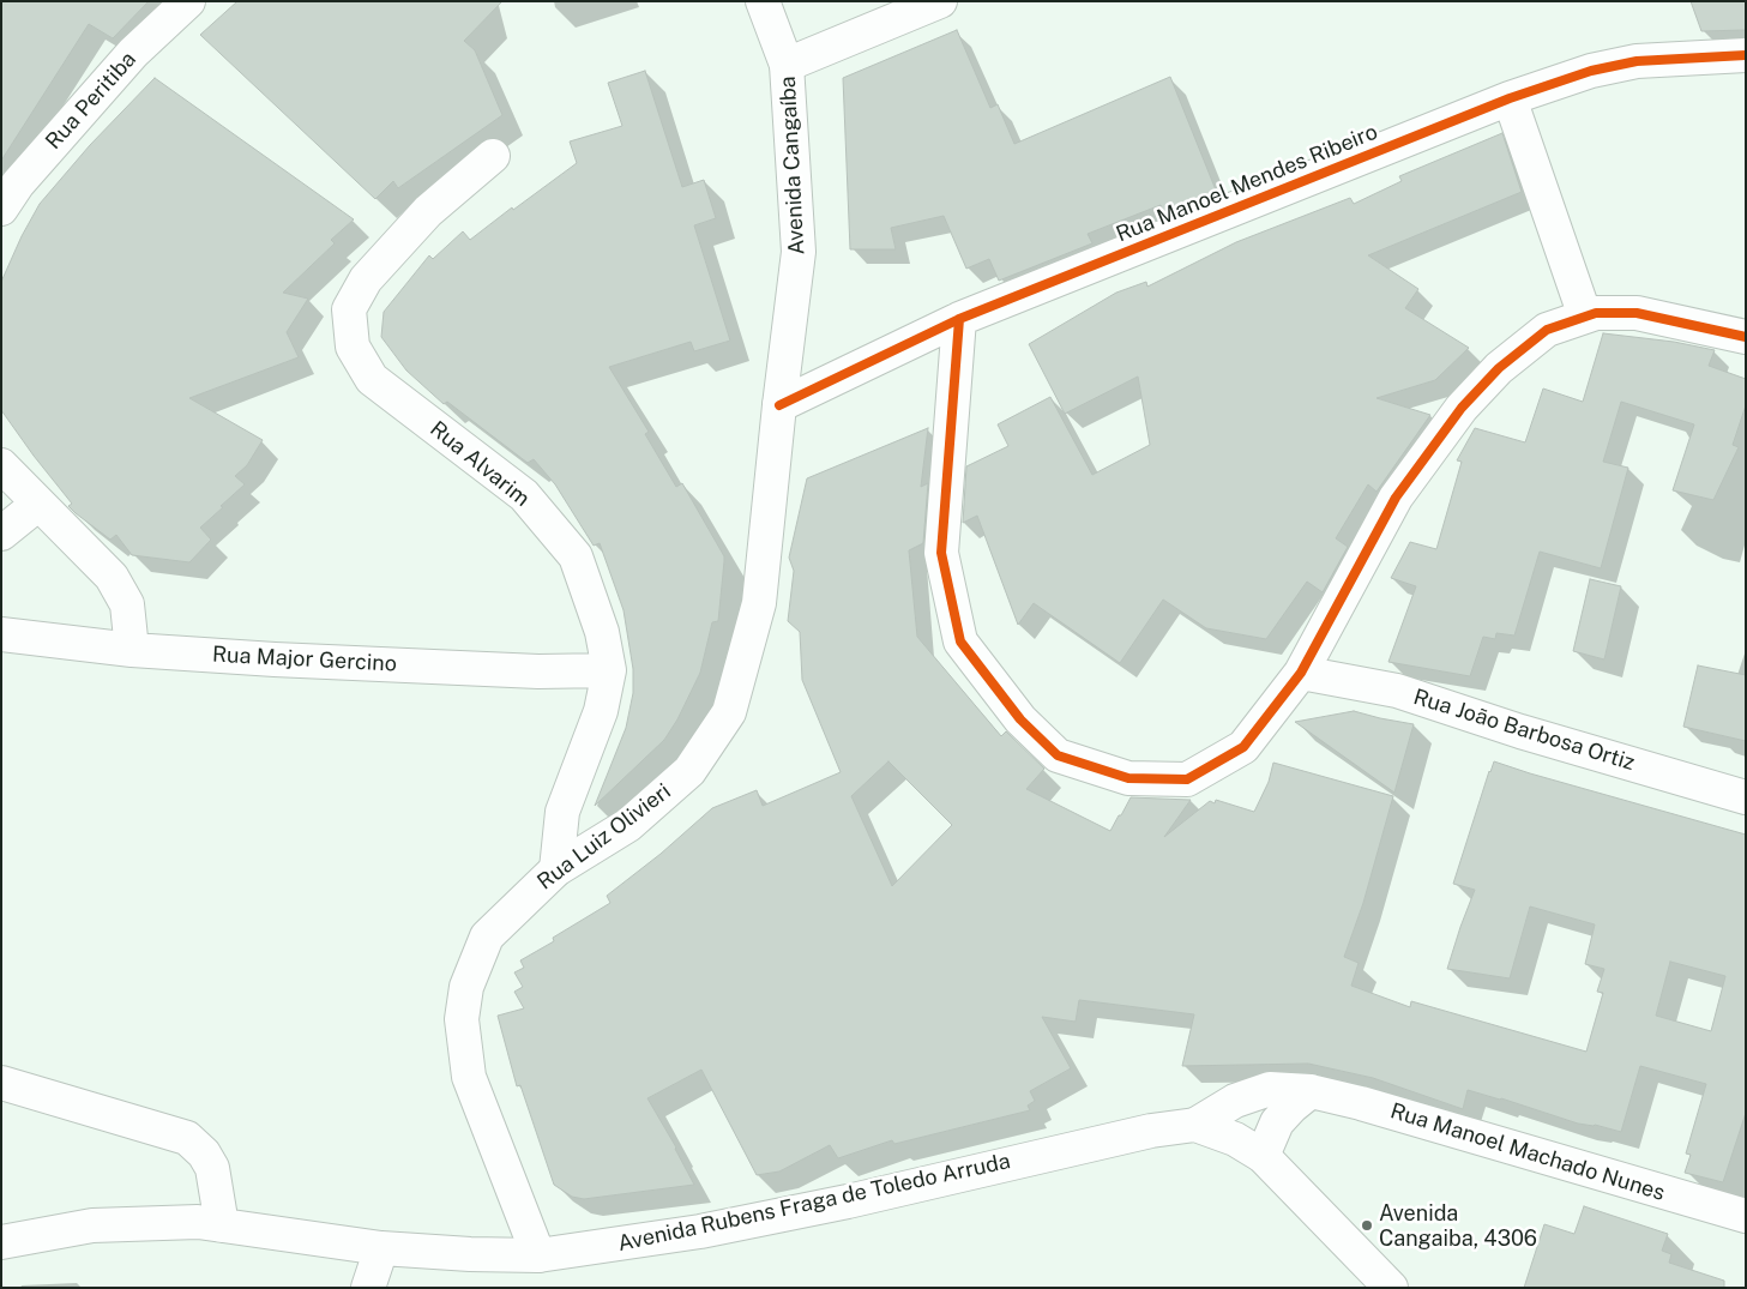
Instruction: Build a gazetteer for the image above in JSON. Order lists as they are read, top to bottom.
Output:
{
  "streets": {
    "street": [
      "Rua Peritiba",
      "Avenida Cangaíba",
      "Rua Manoel Mendes Ribeiro",
      "Rua Alvarim",
      "Rua Major Gercino",
      "Rua João Barbosa Ortiz",
      "Rua Luiz Olivieri",
      "Rua Manoel Machado Nunes",
      "Avenida Rubens Fraga de Toledo Arruda"
    ]
  },
  "crossings": [
    ["Avenida Cangaíba", "Rua Manoel Mendes Ribeiro"],
    ["Avenida Cangaíba", "Rua Luiz Olivieri"],
    ["Rua Manoel Mendes Ribeiro", "Rua Luiz Olivieri"],
    ["Rua Alvarim", "Rua Major Gercino"],
    ["Rua Alvarim", "Rua Luiz Olivieri"],
    ["Rua Luiz Olivieri", "Avenida Rubens Fraga de Toledo Arruda"],
    ["Rua Manoel Machado Nunes", "Avenida Rubens Fraga de Toledo Arruda"]
  ],
  "places": ["Avenida Cangaiba, 4306"]
}
